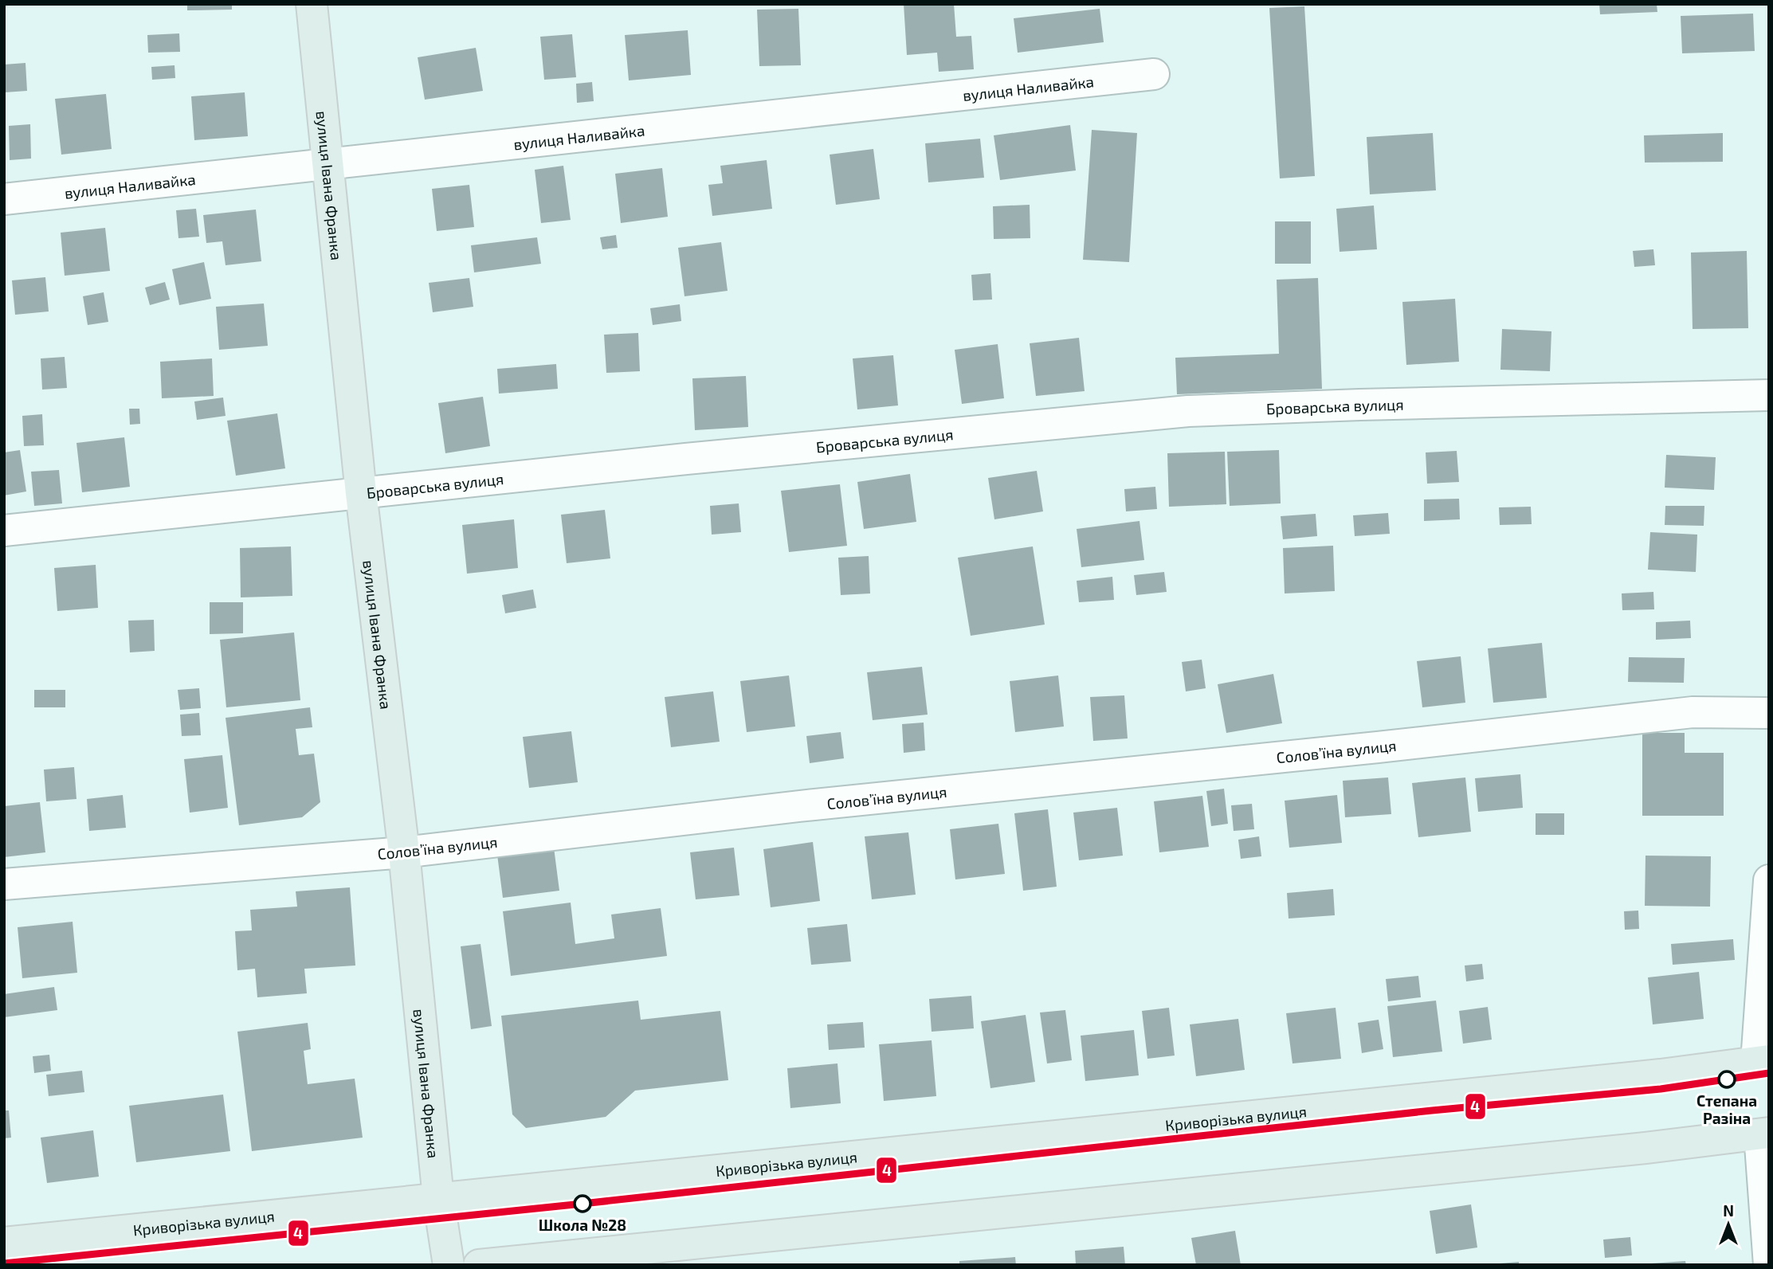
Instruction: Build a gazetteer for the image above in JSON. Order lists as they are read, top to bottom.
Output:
{
  "streets": {
    "main road": ["вулиця Івана Франка", "Криворізька вулиця"],
    "street": ["вулиця Наливайка", "Броварська вулиця", "Соловʼїна вулиця"]
  },
  "crossings": [
    ["вулиця Наливайка", "вулиця Івана Франка"],
    ["вулиця Івана Франка", "Броварська вулиця"],
    ["вулиця Івана Франка", "Соловʼїна вулиця"],
    ["вулиця Івана Франка", "Криворізька вулиця"]
  ],
  "places": ["Степана Разіна", "Школа №28"],
  "lines": ["transit line 4"],
  "north": "top"
}
